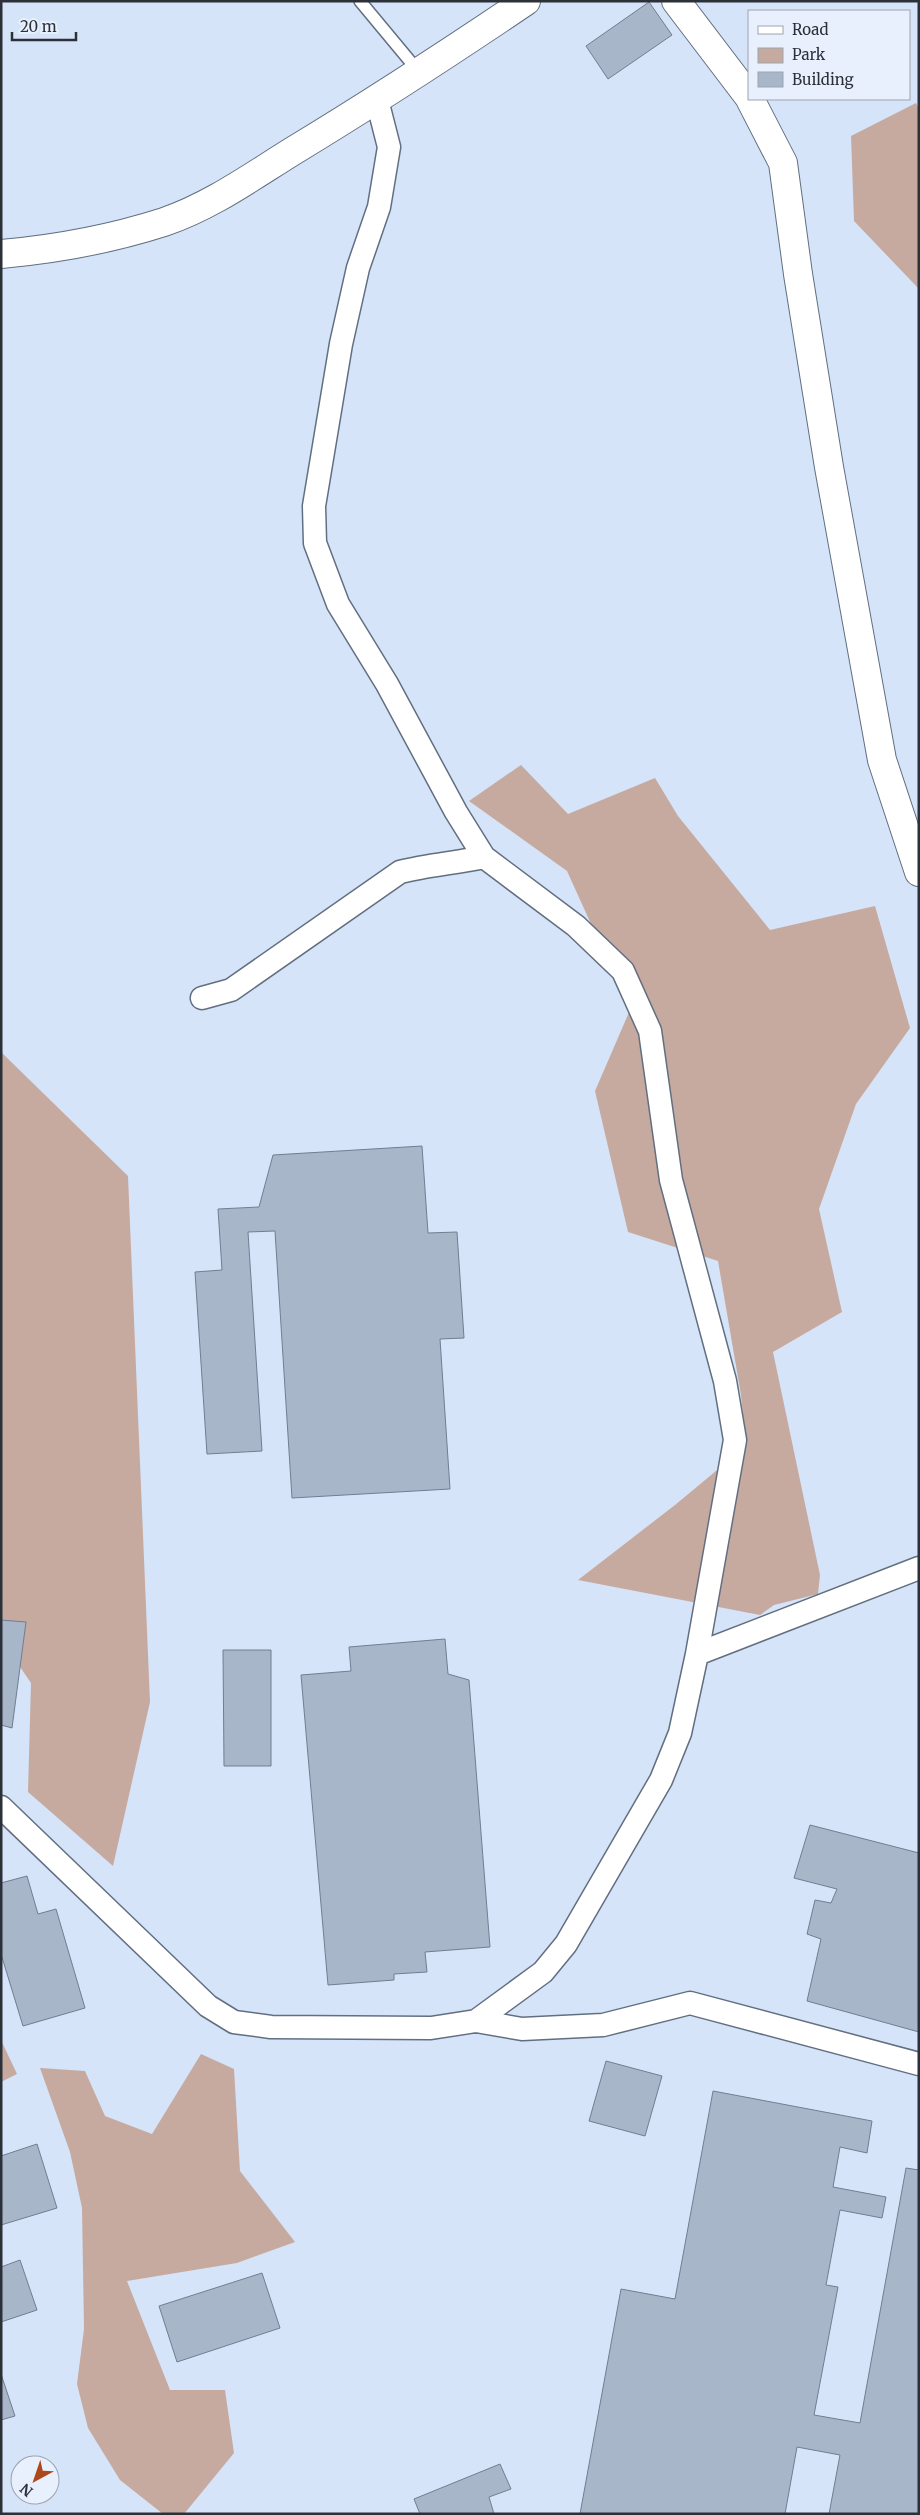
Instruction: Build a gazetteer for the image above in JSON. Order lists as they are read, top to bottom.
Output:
{
  "legend": ["Road", "Park", "Building"],
  "scale_bar": "20 m",
  "north": "bottom left"
}
